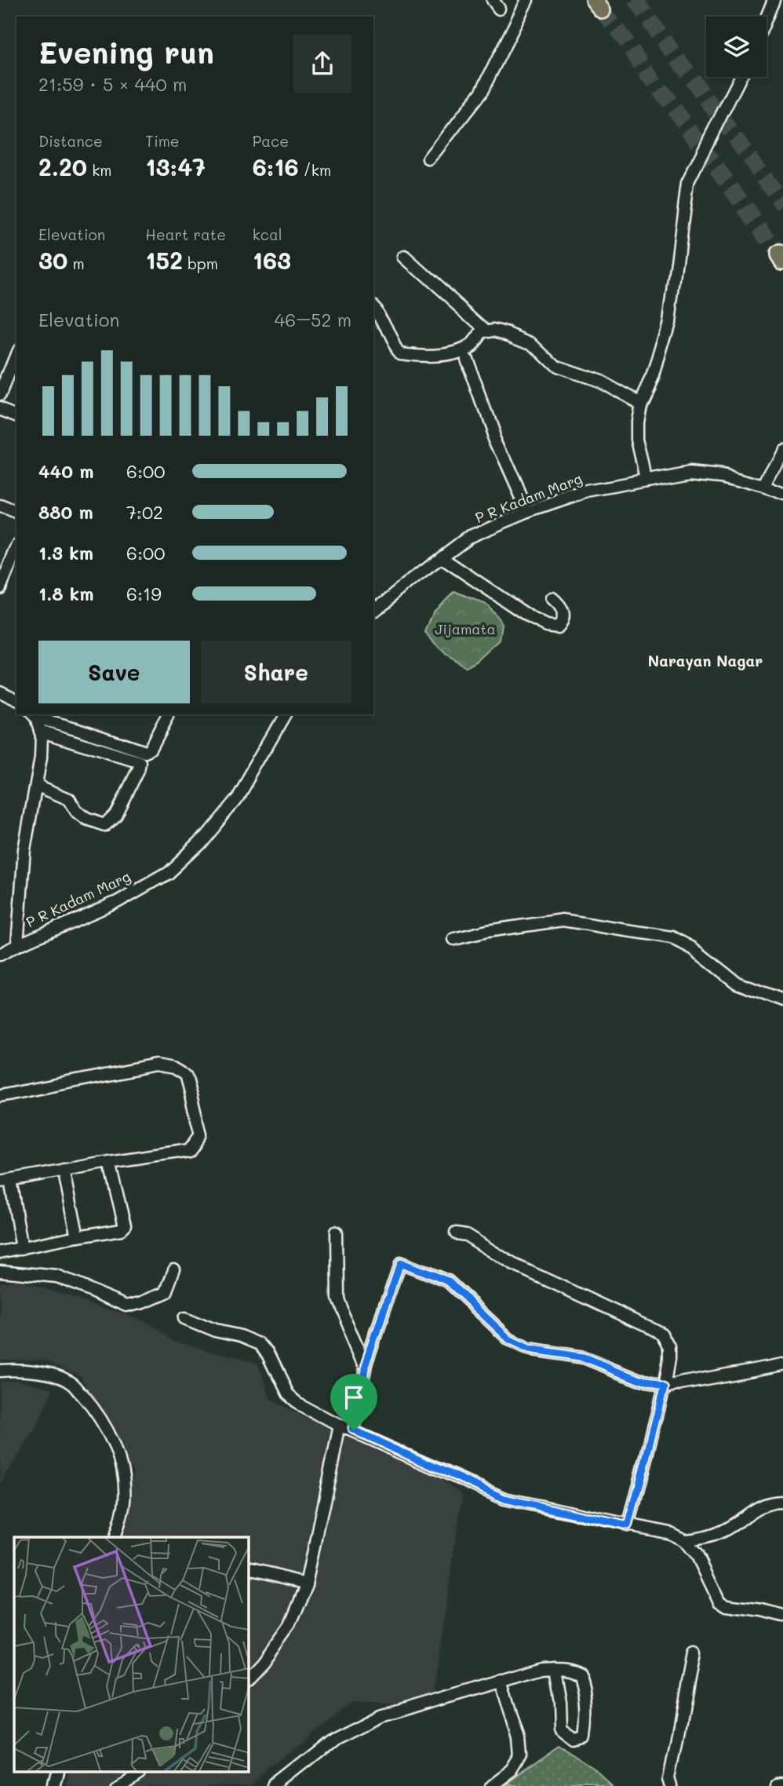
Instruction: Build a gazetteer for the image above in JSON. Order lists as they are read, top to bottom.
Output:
{
  "streets": {
    "street": ["P R Kadam Marg"]
  },
  "districts": ["Narayan Nagar"],
  "parks": ["Jijamata"],
  "page": {
    "heading": ["Evening run", "21:59 · 5 × 440 m"],
    "stats": [
      ["Distance", "2.20 km"],
      ["Time", "13:47"],
      ["Pace", "6:16 /km"],
      ["Elevation", "30 m"],
      ["Heart rate", "152 bpm"],
      ["kcal", "163"]
    ],
    "chart": ["Elevation", "46–52 m"],
    "list": [
      {
        "name": "440 m",
        "note": "6:00"
      },
      {
        "name": "880 m",
        "note": "7:02"
      },
      {
        "name": "1.3 km",
        "note": "6:00"
      },
      {
        "name": "1.8 km",
        "note": "6:19"
      }
    ],
    "buttons": ["Save", "Share"]
  }
}
